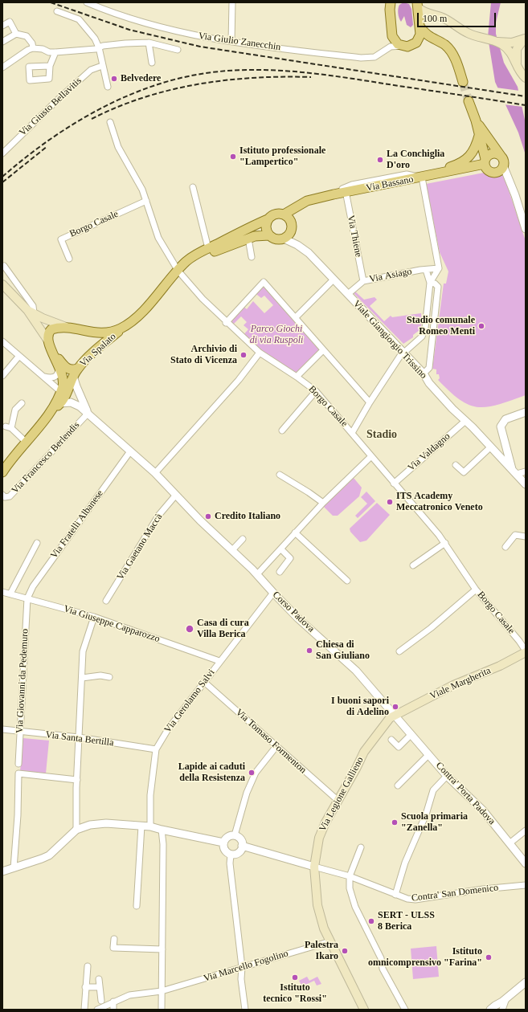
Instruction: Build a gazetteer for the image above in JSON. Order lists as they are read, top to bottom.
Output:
{
  "streets": {
    "main road": [
      "Via Bassano",
      "Viale Giangiorgio Trissino",
      "Via Spalato",
      "Viale Margherita",
      "Via Legione Gallieno"
    ],
    "street": [
      "Via Giulio Zanecchin",
      "Via Giusto Bellavitis",
      "Borgo Casale",
      "Via Thiene",
      "Via Asiago",
      "Via Valdagno",
      "Via Francesco Berlendis",
      "Via Fratelli Albanese",
      "Via Gaetano Maccà",
      "Corso Padova",
      "Via Giuseppe Capparozzo",
      "Via Giovanni da Pedemuro",
      "Via Gerolamo Salvi",
      "Via Santa Bertilla",
      "Via Tomaso Formenton",
      "Contra' Porta Padova",
      "Contra' San Domenico",
      "Via Marcello Fogolino"
    ]
  },
  "crossings": [
    ["Via Bassano", "Via Thiene"],
    ["Via Bassano", "Viale Giangiorgio Trissino"],
    ["Borgo Casale", "Viale Giangiorgio Trissino"],
    ["Borgo Casale", "Via Valdagno"],
    ["Borgo Casale", "Viale Margherita"],
    ["Via Thiene", "Via Asiago"],
    ["Via Asiago", "Viale Giangiorgio Trissino"],
    ["Viale Giangiorgio Trissino", "Via Spalato"],
    ["Viale Giangiorgio Trissino", "Via Valdagno"],
    ["Viale Giangiorgio Trissino", "Corso Padova"],
    ["Via Spalato", "Corso Padova"],
    ["Via Francesco Berlendis", "Corso Padova"],
    ["Via Fratelli Albanese", "Corso Padova"],
    ["Via Fratelli Albanese", "Via Giuseppe Capparozzo"],
    ["Via Fratelli Albanese", "Via Giovanni da Pedemuro"],
    ["Via Gaetano Maccà", "Corso Padova"],
    ["Corso Padova", "Viale Margherita"],
    ["Corso Padova", "Via Gerolamo Salvi"],
    ["Corso Padova", "Contra' Porta Padova"],
    ["Corso Padova", "Via Legione Gallieno"],
    ["Via Giuseppe Capparozzo", "Via Giovanni da Pedemuro"],
    ["Via Giuseppe Capparozzo", "Via Gerolamo Salvi"],
    ["Via Giovanni da Pedemuro", "Via Santa Bertilla"],
    ["Viale Margherita", "Contra' Porta Padova"],
    ["Viale Margherita", "Via Legione Gallieno"],
    ["Via Gerolamo Salvi", "Via Santa Bertilla"],
    ["Via Gerolamo Salvi", "Via Tomaso Formenton"],
    ["Via Tomaso Formenton", "Via Legione Gallieno"],
    ["Contra' Porta Padova", "Via Legione Gallieno"],
    ["Via Legione Gallieno", "Contra' San Domenico"],
    ["Via Legione Gallieno", "Via Marcello Fogolino"]
  ],
  "districts": ["Stadio"],
  "parks": ["Parco Giochi di via Ruspoli"],
  "places": [
    "Belvedere",
    "Istituto professionale \"Lampertico\"",
    "La Conchiglia D'oro",
    "Stadio comunale Romeo Menti",
    "Archivio di Stato di Vicenza",
    "ITS Academy Meccatronico Veneto",
    "Credito Italiano",
    "Casa di cura Villa Berica",
    "Chiesa di San Giuliano",
    "I buoni sapori di Adelino",
    "Lapide ai caduti della Resistenza",
    "Scuola primaria \"Zanella\"",
    "SERT - ULSS 8 Berica",
    "Palestra Ikaro",
    "Istituto omnicomprensivo \"Farina\"",
    "Istituto tecnico \"Rossi\""
  ],
  "scale_bar": "100 m"
}
